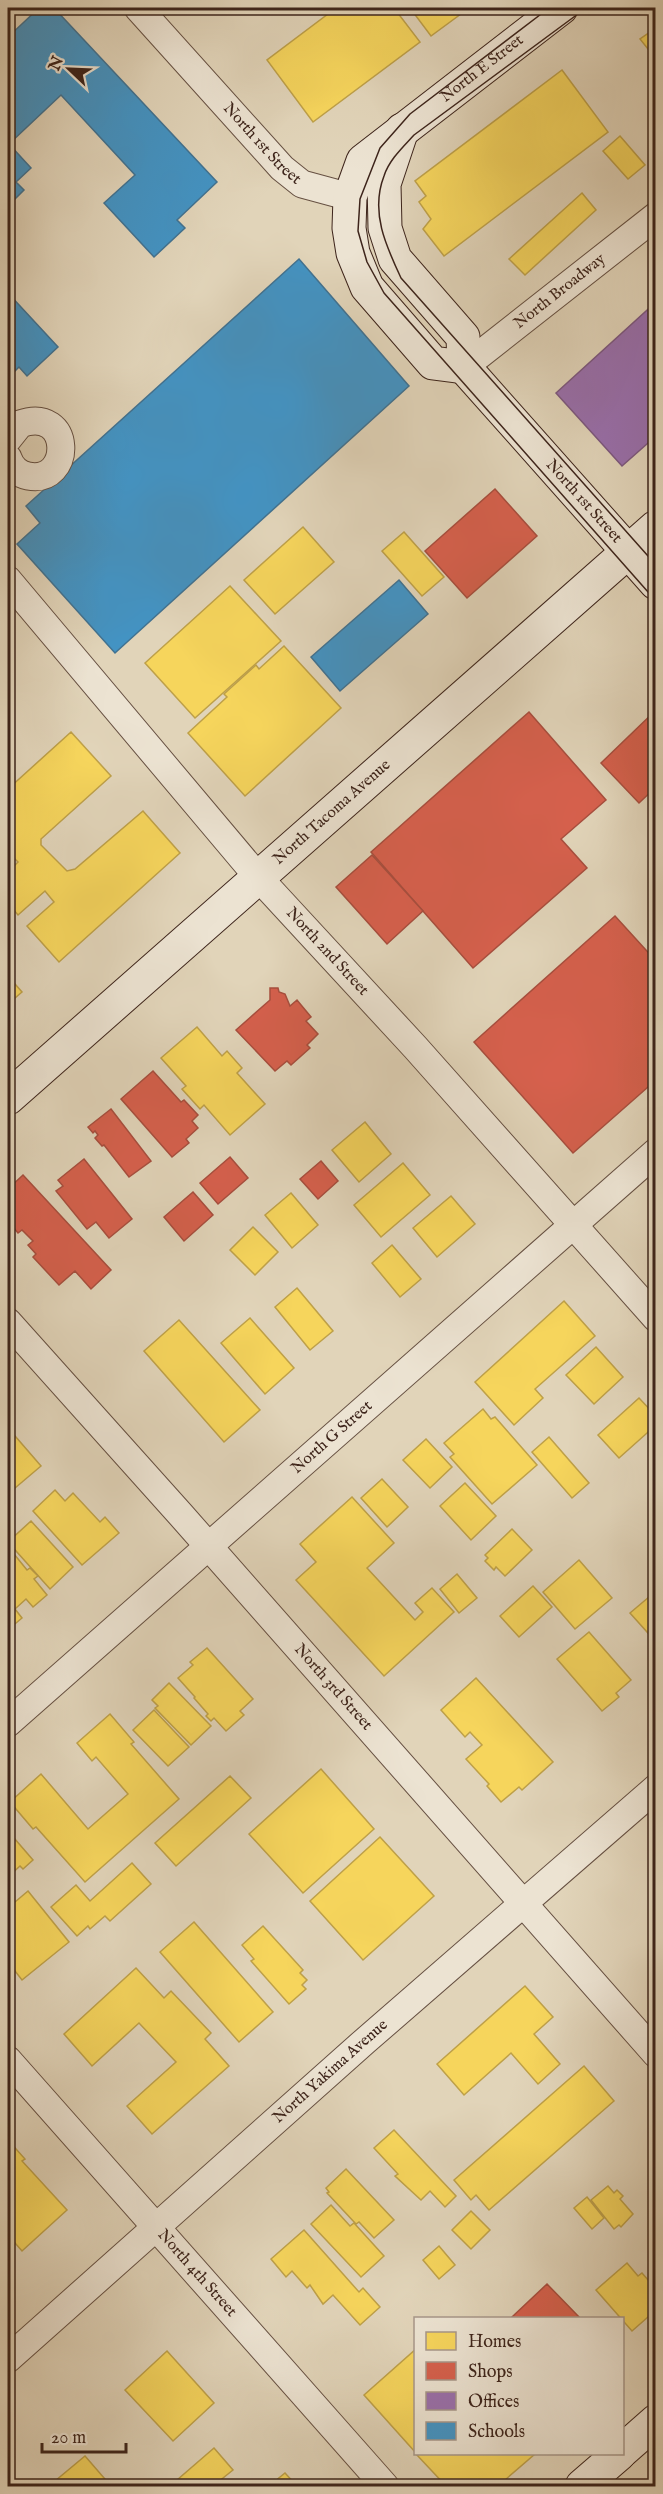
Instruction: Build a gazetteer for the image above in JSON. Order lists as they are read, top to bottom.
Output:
{
  "streets": {
    "street": [
      "North E Street",
      "North 1st Street",
      "North Broadway",
      "North Tacoma Avenue",
      "North 2nd Street",
      "North G Street",
      "North 3rd Street",
      "North Yakima Avenue",
      "North 4th Street"
    ]
  },
  "crossings": [
    ["North E Street", "North 1st Street"],
    ["North 1st Street", "North Broadway"],
    ["North 1st Street", "North Tacoma Avenue"],
    ["North Tacoma Avenue", "North 2nd Street"],
    ["North 2nd Street", "North G Street"],
    ["North G Street", "North 3rd Street"],
    ["North 3rd Street", "North Yakima Avenue"],
    ["North Yakima Avenue", "North 4th Street"]
  ],
  "legend": [
    "Homes",
    "Shops",
    "Offices",
    "Schools"
  ],
  "scale_bar": "20 m",
  "north": "top left"
}
